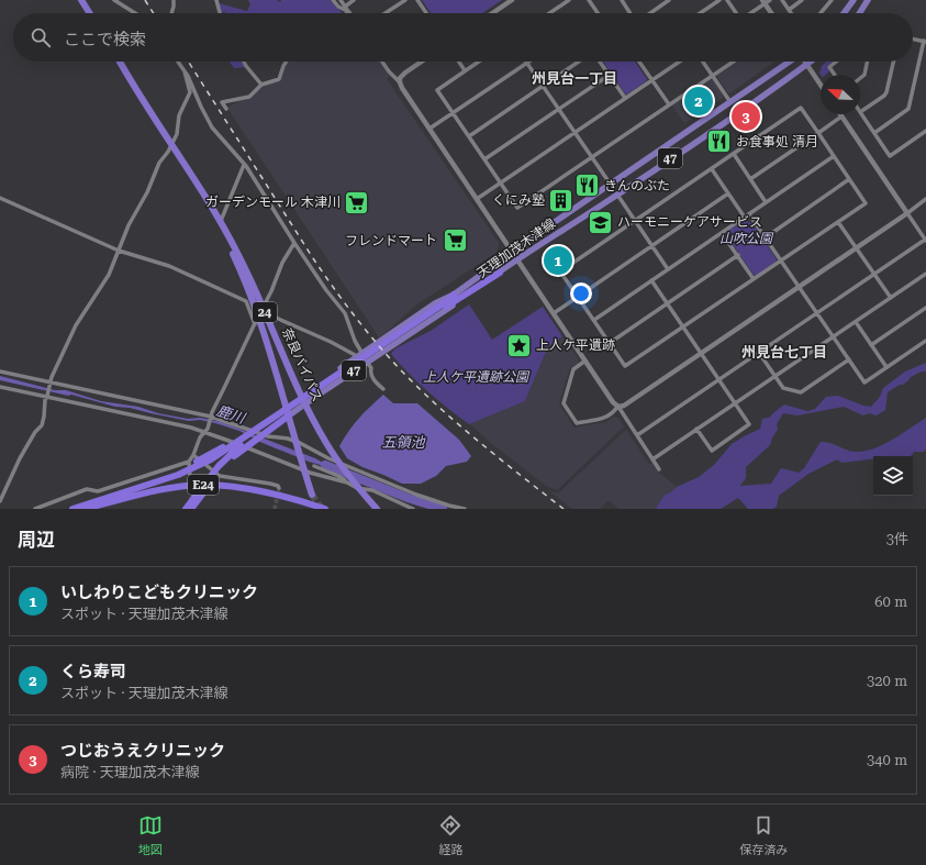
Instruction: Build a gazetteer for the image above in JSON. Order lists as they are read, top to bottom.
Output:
{
  "streets": {
    "highway": ["24", "奈良バイパス", "E24"],
    "main road": ["47", "天理加茂木津線"]
  },
  "crossings": [
    ["47", "奈良バイパス"]
  ],
  "districts": ["州見台一丁目", "州見台七丁目"],
  "water": ["鹿川", "五領池"],
  "parks": ["山吹公園", "上人ケ平遺跡公園"],
  "places": {
    "restaurant": ["お食事処 清月", "きんのぶた"],
    "building": ["くにみ塾"],
    "supermarket": ["ガーデンモール 木津川", "フレンドマート"],
    "school or university": ["ハーモニーケアサービス"],
    "place": ["上人ケ平遺跡"]
  },
  "north": "top left",
  "page": {
    "search": "ここで検索",
    "pins": ["2", "3", "1"],
    "heading": ["周辺", "3件"],
    "list": [
      {
        "mark": "1",
        "name": "いしわりこどもクリニック",
        "note": "スポット · 天理加茂木津線",
        "value": "60 m"
      },
      {
        "mark": "2",
        "name": "くら寿司",
        "note": "スポット · 天理加茂木津線",
        "value": "320 m"
      },
      {
        "mark": "3",
        "name": "つじおうえクリニック",
        "note": "病院 · 天理加茂木津線",
        "value": "340 m"
      }
    ],
    "nav": ["地図", "経路", "保存済み"]
  }
}
